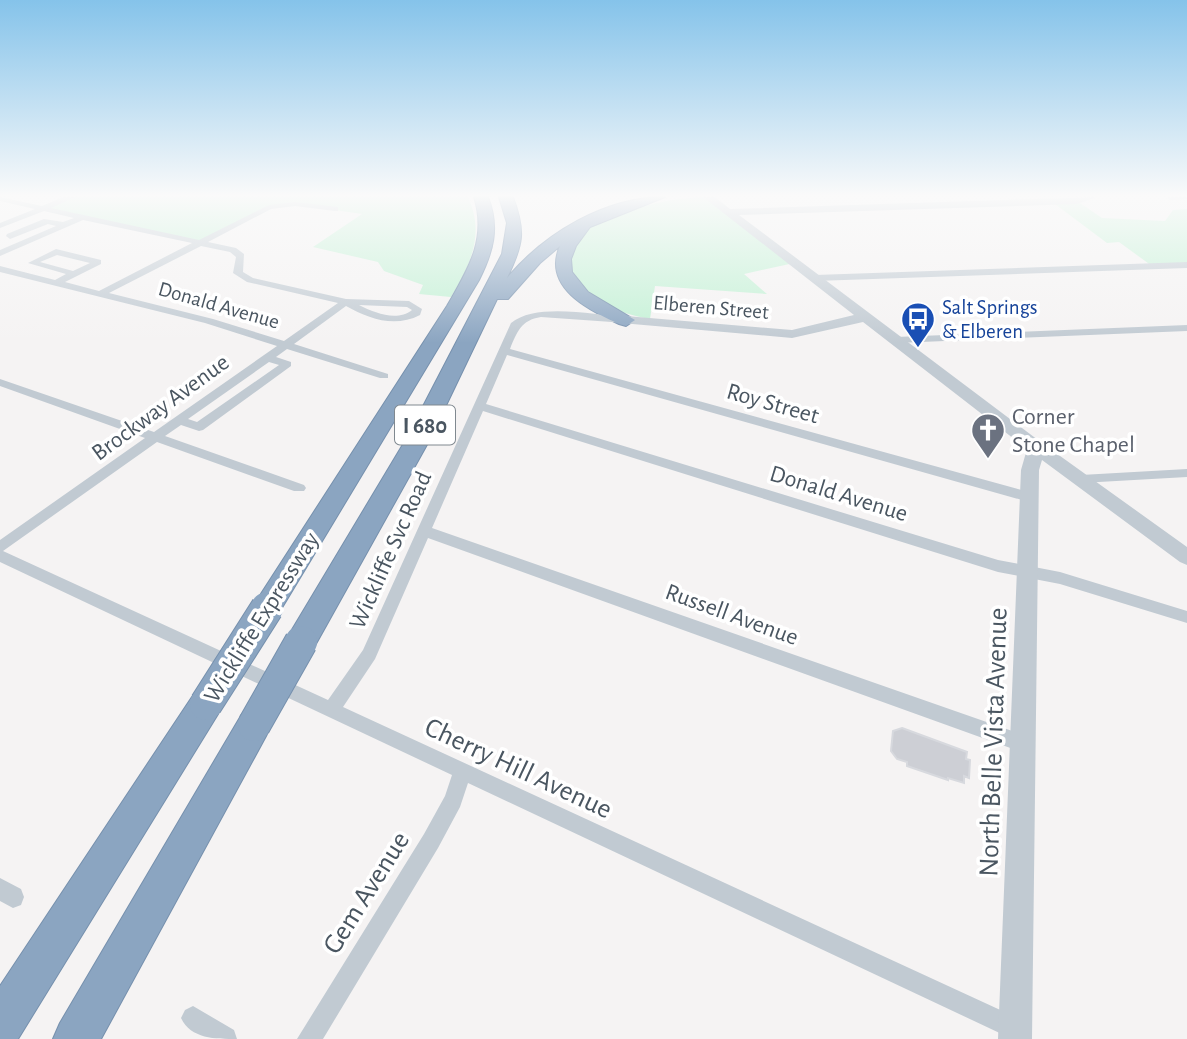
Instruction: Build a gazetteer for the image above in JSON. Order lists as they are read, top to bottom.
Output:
{
  "streets": {
    "highway": ["I 680", "Wickliffe Expressway"],
    "street": [
      "Donald Avenue",
      "Elberen Street",
      "Roy Street",
      "Brockway Avenue",
      "Wickliffe Svc Road",
      "Russell Avenue",
      "North Belle Vista Avenue",
      "Cherry Hill Avenue",
      "Gem Avenue"
    ]
  },
  "crossings": [
    ["Donald Avenue", "Brockway Avenue"],
    ["Donald Avenue", "Wickliffe Svc Road"],
    ["Donald Avenue", "North Belle Vista Avenue"],
    ["Elberen Street", "Wickliffe Svc Road"],
    ["Roy Street", "Wickliffe Svc Road"],
    ["Roy Street", "North Belle Vista Avenue"],
    ["Wickliffe Svc Road", "Russell Avenue"],
    ["Wickliffe Svc Road", "Cherry Hill Avenue"],
    ["Russell Avenue", "North Belle Vista Avenue"],
    ["North Belle Vista Avenue", "Cherry Hill Avenue"],
    ["Cherry Hill Avenue", "Gem Avenue"]
  ],
  "places": {
    "bus stop": ["Salt Springs & Elberen"],
    "church": ["Corner Stone Chapel"]
  }
}
